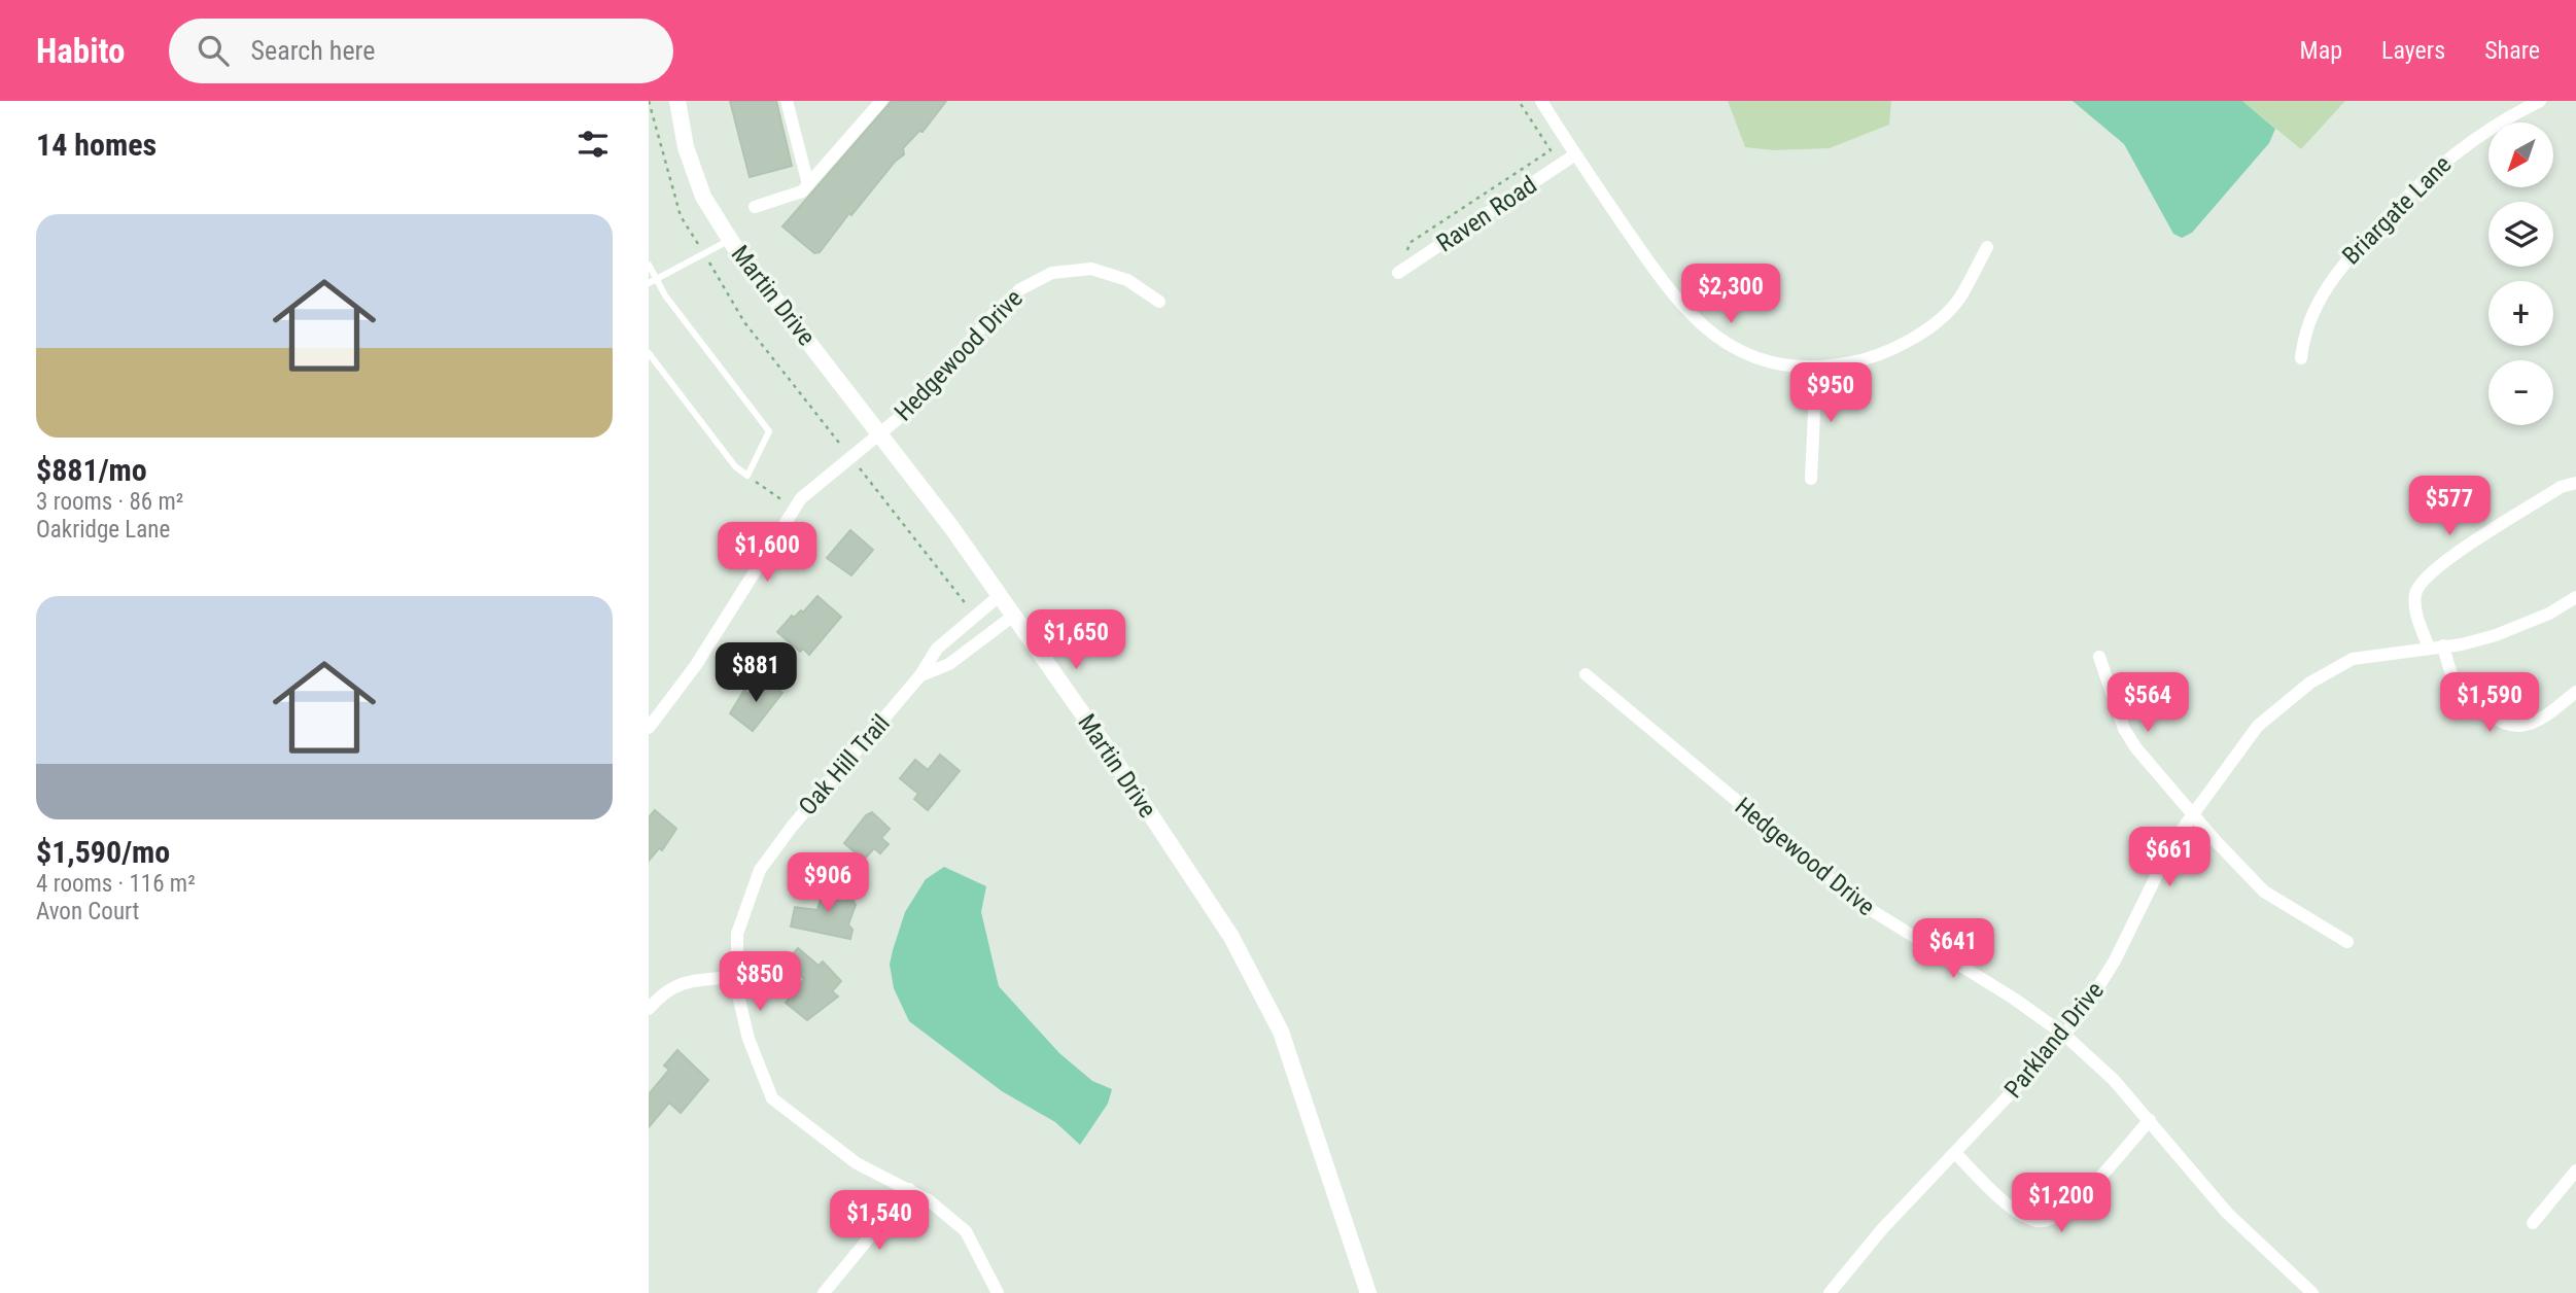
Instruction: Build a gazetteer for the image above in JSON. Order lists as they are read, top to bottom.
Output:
{
  "streets": {
    "street": [
      "Briargate Lane",
      "Raven Road",
      "Martin Drive",
      "Hedgewood Drive",
      "Oak Hill Trail",
      "Parkland Drive"
    ]
  },
  "crossings": [
    ["Martin Drive", "Hedgewood Drive"],
    ["Martin Drive", "Oak Hill Trail"],
    ["Hedgewood Drive", "Parkland Drive"]
  ],
  "north": "bottom left",
  "page": {
    "header": "Habito",
    "search": "Search here",
    "nav": ["Map", "Layers", "Share"],
    "heading": "14 homes",
    "map_buttons": ["+", "−"],
    "list": [
      {
        "name": "$881/mo",
        "note": "3 rooms · 86 m² · Oakridge Lane"
      },
      {
        "name": "$1,590/mo",
        "note": "4 rooms · 116 m² · Avon Court"
      }
    ],
    "price": [
      "$2,300",
      "$950",
      "$577",
      "$1,600",
      "$1,650",
      "$881",
      "$564",
      "$1,590",
      "$661",
      "$906",
      "$641",
      "$850",
      "$1,200",
      "$1,540"
    ]
  }
}
